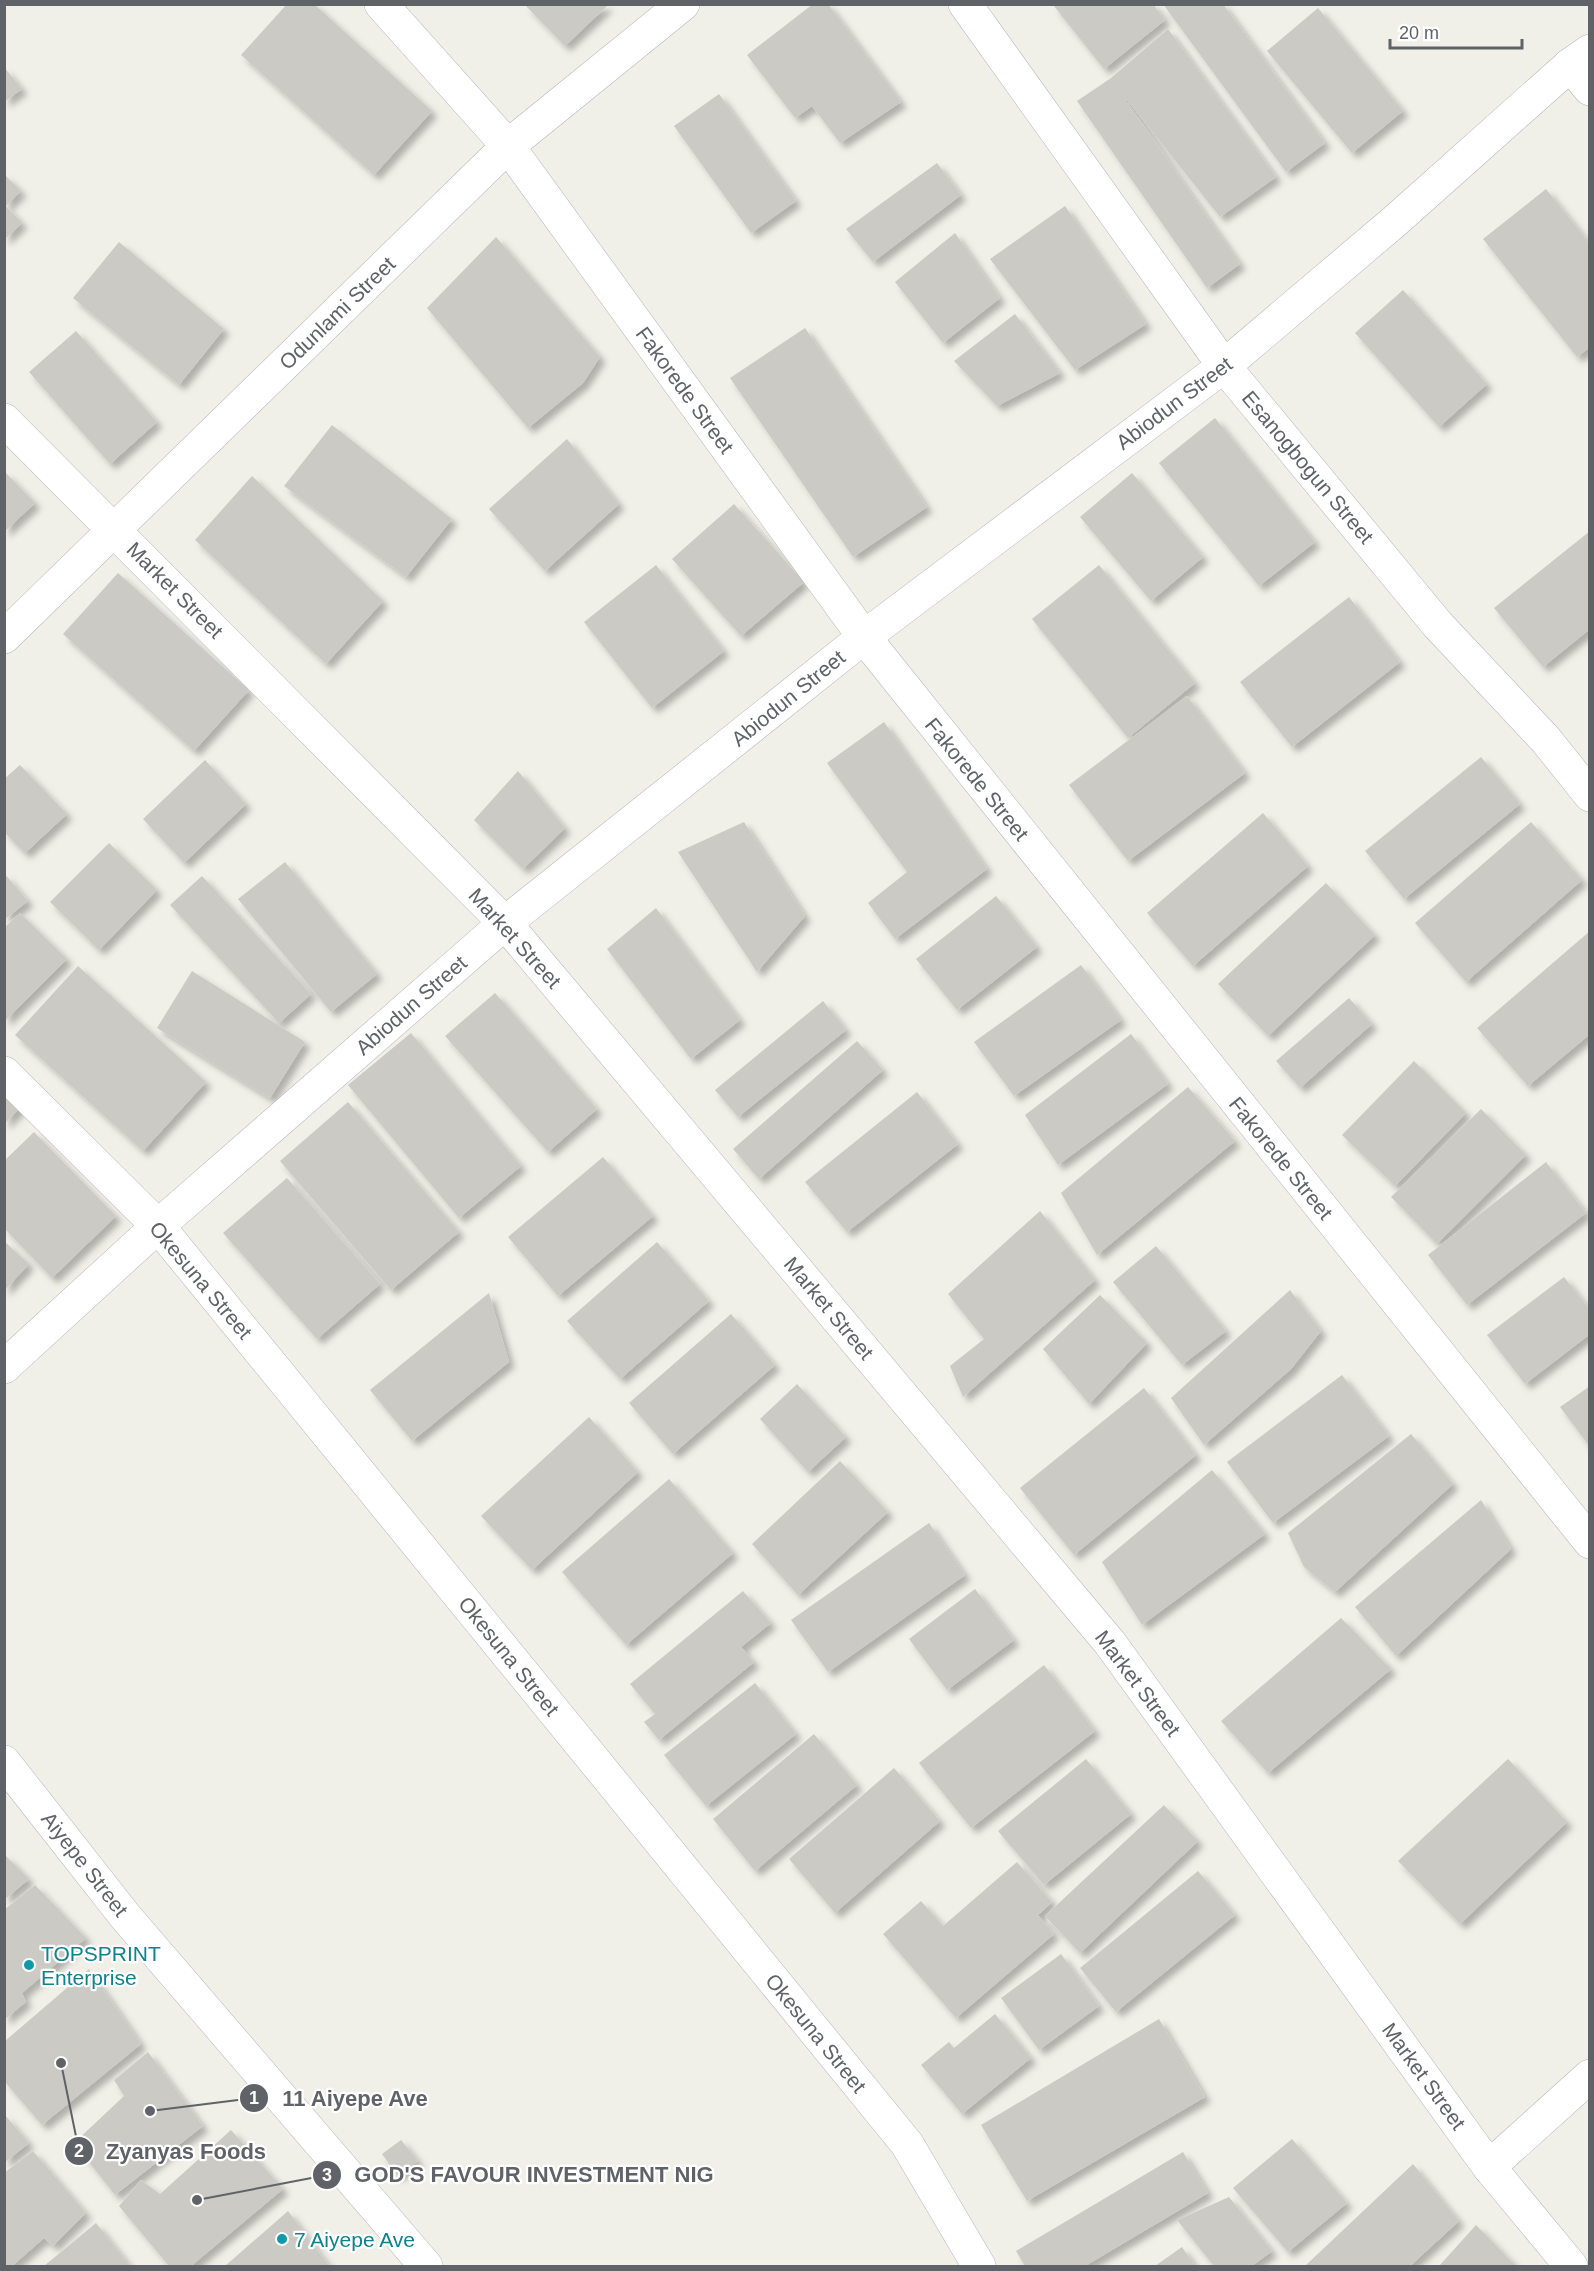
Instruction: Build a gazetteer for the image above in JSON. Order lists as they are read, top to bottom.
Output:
{
  "streets": {
    "street": [
      "Odunlami Street",
      "Fakorede Street",
      "Abiodun Street",
      "Esanogbogun Street",
      "Market Street",
      "Okesuna Street",
      "Aiyepe Street"
    ]
  },
  "crossings": [
    ["Odunlami Street", "Fakorede Street"],
    ["Odunlami Street", "Market Street"],
    ["Fakorede Street", "Abiodun Street"],
    ["Abiodun Street", "Esanogbogun Street"],
    ["Abiodun Street", "Market Street"],
    ["Abiodun Street", "Okesuna Street"]
  ],
  "places": [
    "TOPSPRINT Enterprise",
    "Zyanyas Foods",
    "11 Aiyepe Ave",
    "GOD'S FAVOUR INVESTMENT NIG",
    "7 Aiyepe Ave"
  ],
  "scale_bar": "20 m"
}
